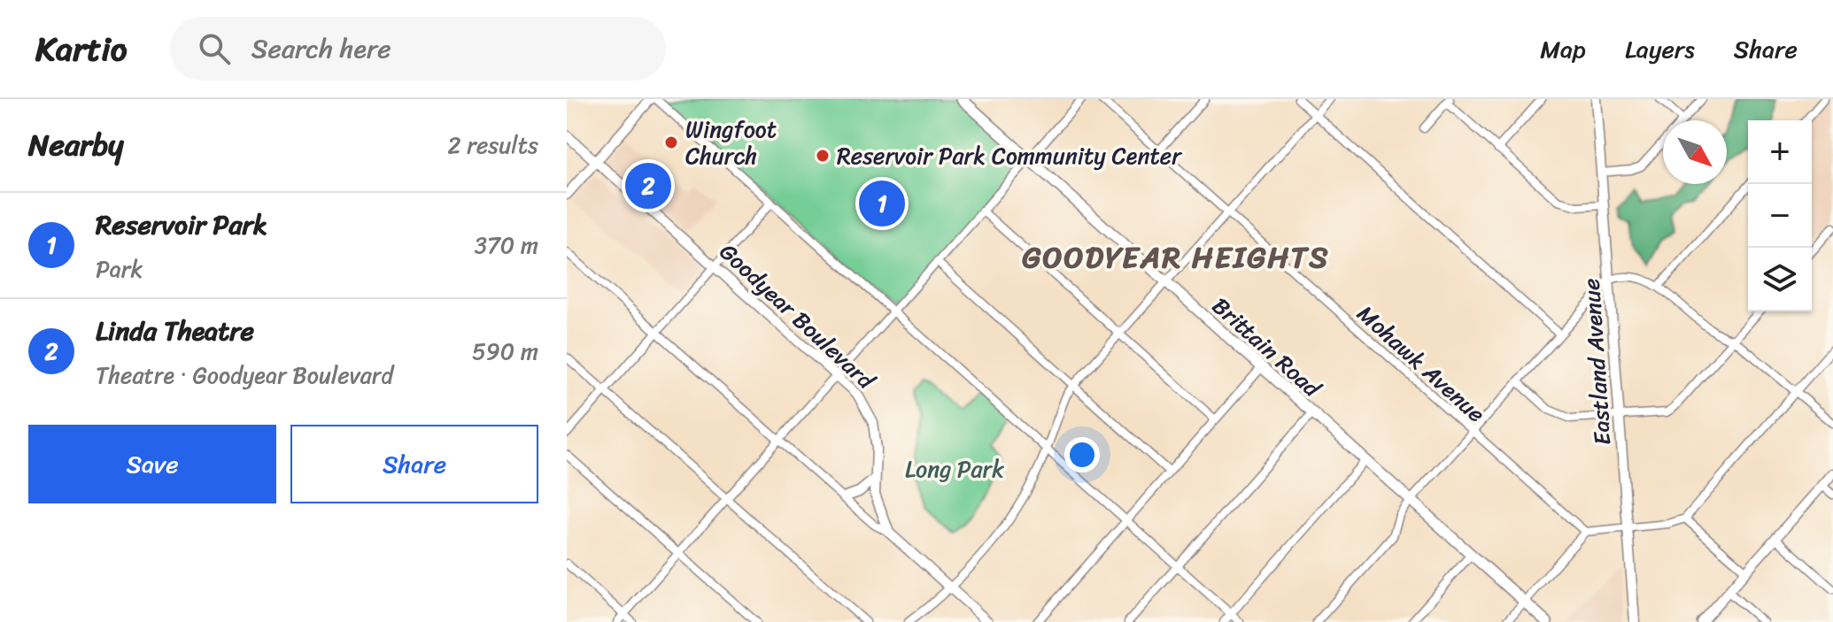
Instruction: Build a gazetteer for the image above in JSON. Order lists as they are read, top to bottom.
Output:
{
  "streets": {
    "main road": ["Brittain Road"],
    "street": ["Goodyear Boulevard", "Eastland Avenue", "Mohawk Avenue"]
  },
  "districts": ["GOODYEAR HEIGHTS"],
  "parks": ["Long Park"],
  "places": ["Wingfoot Church", "Reservoir Park Community Center"],
  "north": "bottom right",
  "page": {
    "header": "Kartio",
    "search": "Search here",
    "nav": ["Map", "Layers", "Share"],
    "heading": ["Nearby", "2 results"],
    "map_buttons": ["+", "−"],
    "pins": ["2", "1"],
    "list": [
      {
        "mark": "1",
        "name": "Reservoir Park",
        "note": "Park",
        "value": "370 m"
      },
      {
        "mark": "2",
        "name": "Linda Theatre",
        "note": "Theatre · Goodyear Boulevard",
        "value": "590 m"
      }
    ],
    "buttons": ["Save", "Share"]
  }
}
